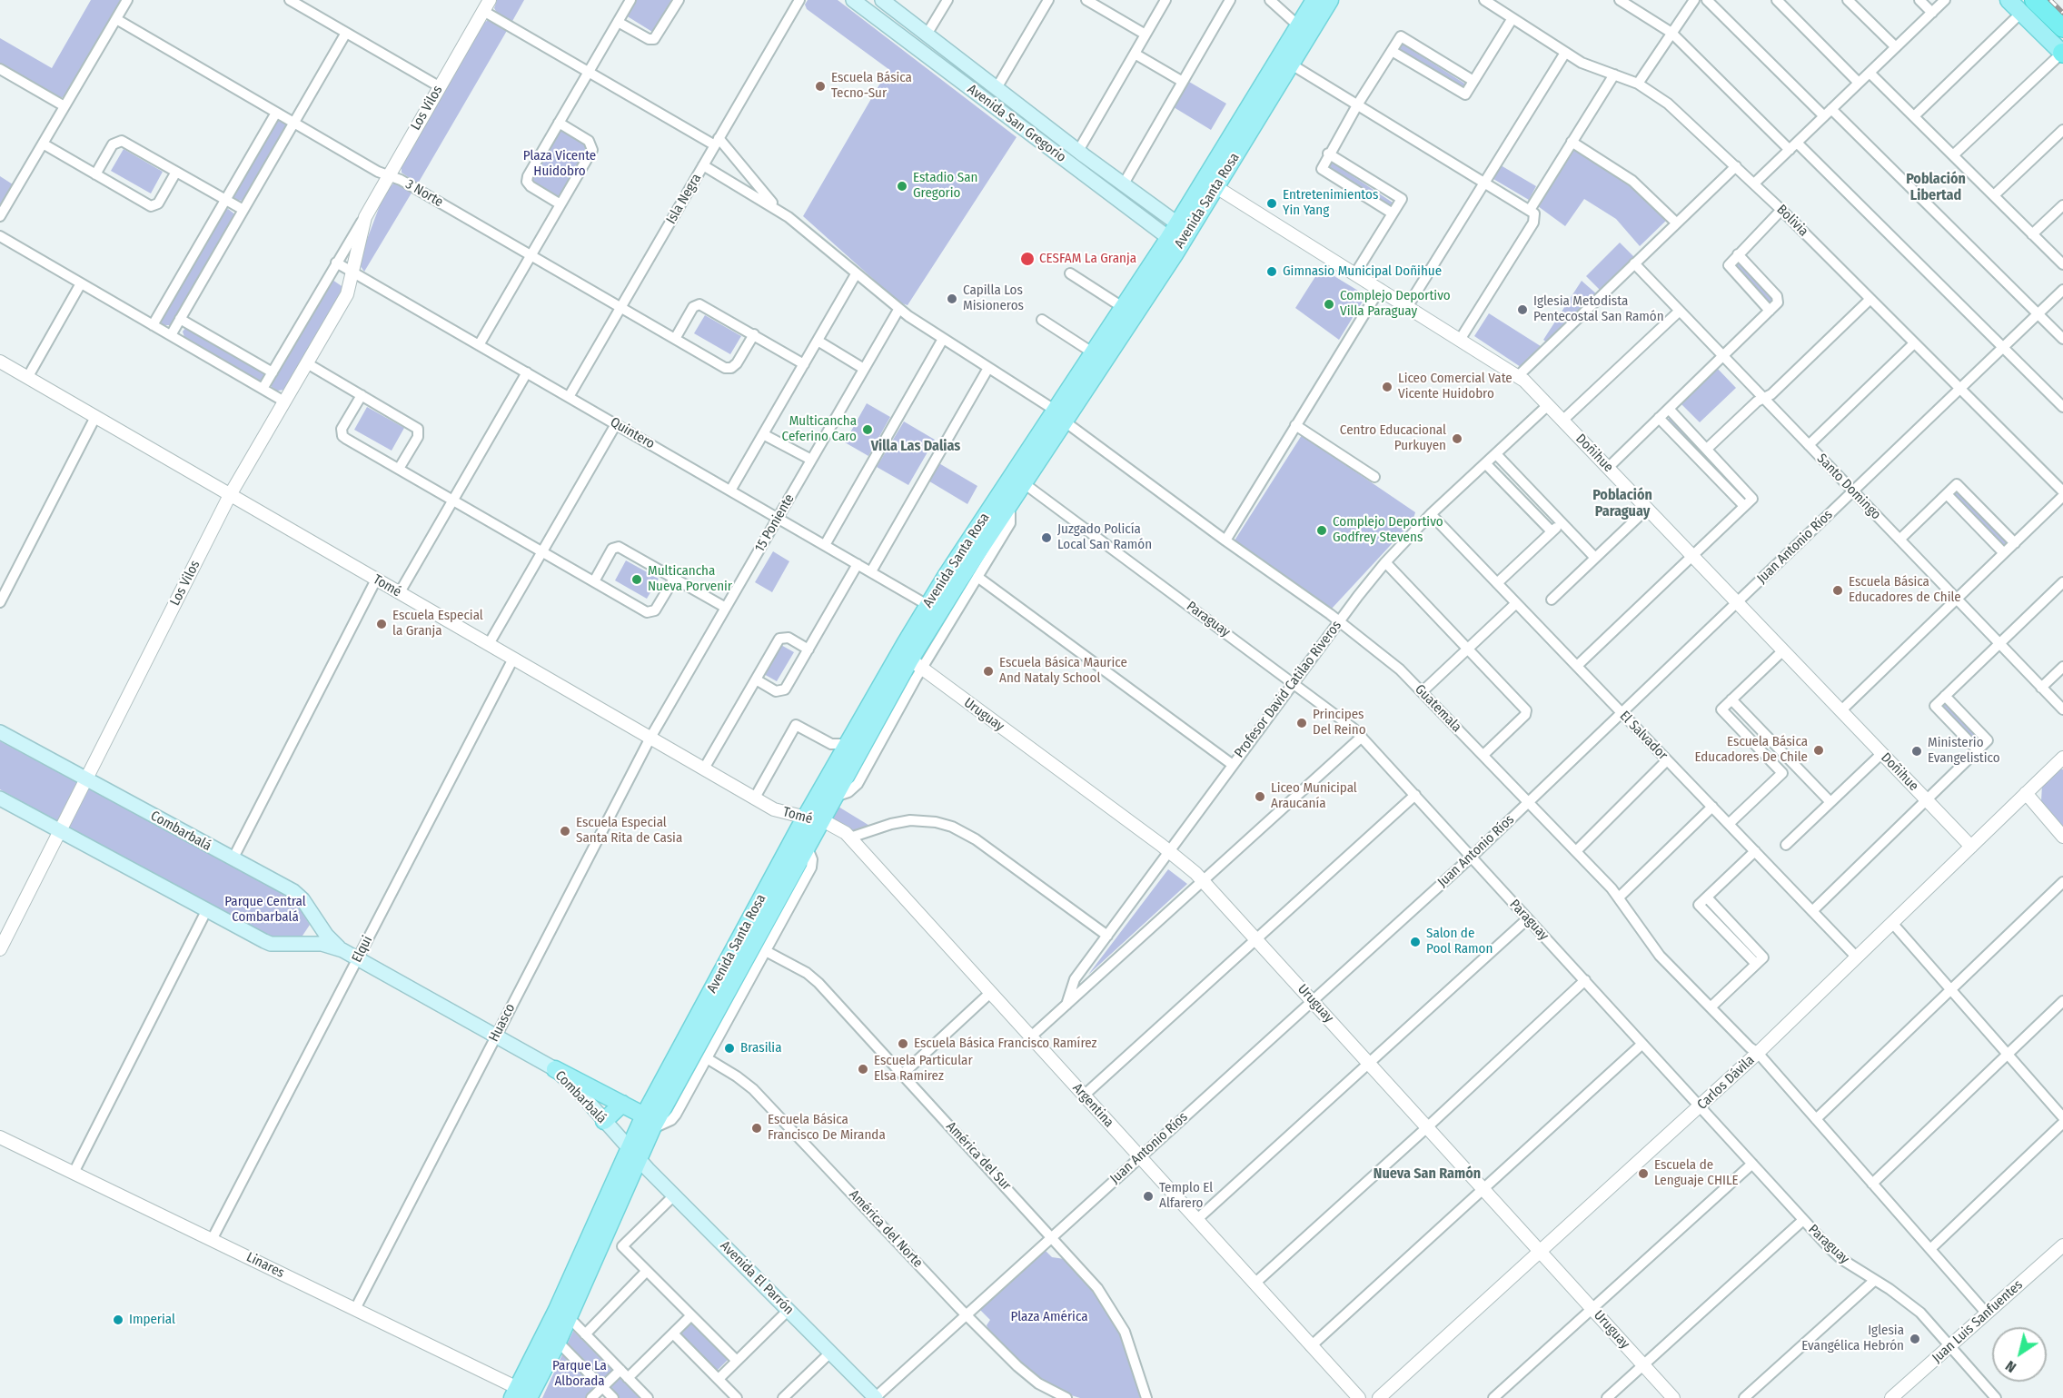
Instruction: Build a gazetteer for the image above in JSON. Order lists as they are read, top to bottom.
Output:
{
  "streets": {
    "main road": [
      "Avenida San Gregorio",
      "Avenida Santa Rosa",
      "Combarbalá",
      "Avenida El Parrón"
    ],
    "street": [
      "Los Vilos",
      "3 Norte",
      "Isla Negra",
      "Bolivia",
      "Quintero",
      "Doñihue",
      "Santo Domingo",
      "15 Poniente",
      "Juan Antonio Ríos",
      "Tomé",
      "Paraguay",
      "Profesor David Catilao Riveros",
      "Guatemala",
      "Uruguay",
      "El Salvador",
      "Elqui",
      "Huasco",
      "Carlos Dávila",
      "Argentina",
      "América del Sur",
      "América del Norte",
      "Linares",
      "Juan Luis Sanfuentes"
    ]
  },
  "crossings": [
    ["Los Vilos", "3 Norte"],
    ["Los Vilos", "Quintero"],
    ["Los Vilos", "Tomé"],
    ["Los Vilos", "Combarbalá"],
    ["Avenida San Gregorio", "Avenida Santa Rosa"],
    ["3 Norte", "Isla Negra"],
    ["Isla Negra", "Quintero"],
    ["Avenida Santa Rosa", "Quintero"],
    ["Avenida Santa Rosa", "Doñihue"],
    ["Avenida Santa Rosa", "Tomé"],
    ["Avenida Santa Rosa", "Paraguay"],
    ["Avenida Santa Rosa", "Guatemala"],
    ["Avenida Santa Rosa", "Uruguay"],
    ["Avenida Santa Rosa", "Combarbalá"],
    ["Avenida Santa Rosa", "Argentina"],
    ["Avenida Santa Rosa", "América del Sur"],
    ["Avenida Santa Rosa", "América del Norte"],
    ["Avenida Santa Rosa", "Linares"],
    ["Avenida Santa Rosa", "Avenida El Parrón"],
    ["Bolivia", "Juan Antonio Ríos"],
    ["Quintero", "15 Poniente"],
    ["Doñihue", "Juan Antonio Ríos"],
    ["Doñihue", "Profesor David Catilao Riveros"],
    ["Doñihue", "Carlos Dávila"],
    ["Santo Domingo", "Juan Antonio Ríos"],
    ["15 Poniente", "Tomé"],
    ["15 Poniente", "Guatemala"],
    ["15 Poniente", "Huasco"],
    ["Juan Antonio Ríos", "Paraguay"],
    ["Juan Antonio Ríos", "Guatemala"],
    ["Juan Antonio Ríos", "Uruguay"],
    ["Juan Antonio Ríos", "El Salvador"],
    ["Juan Antonio Ríos", "Argentina"],
    ["Juan Antonio Ríos", "América del Sur"],
    ["Juan Antonio Ríos", "América del Norte"],
    ["Juan Antonio Ríos", "Avenida El Parrón"],
    ["Tomé", "Elqui"],
    ["Tomé", "Huasco"],
    ["Tomé", "Argentina"],
    ["Paraguay", "Profesor David Catilao Riveros"],
    ["Paraguay", "Carlos Dávila"],
    ["Paraguay", "Juan Luis Sanfuentes"],
    ["Profesor David Catilao Riveros", "Guatemala"],
    ["Profesor David Catilao Riveros", "Uruguay"],
    ["Profesor David Catilao Riveros", "El Salvador"],
    ["Profesor David Catilao Riveros", "Argentina"],
    ["Guatemala", "Carlos Dávila"],
    ["Guatemala", "Juan Luis Sanfuentes"],
    ["Uruguay", "Carlos Dávila"],
    ["El Salvador", "Carlos Dávila"],
    ["Combarbalá", "Elqui"],
    ["Combarbalá", "Huasco"],
    ["Combarbalá", "Avenida El Parrón"],
    ["Elqui", "Linares"],
    ["Huasco", "Linares"]
  ],
  "districts": [
    "Población Libertad",
    "Villa Las Dalias",
    "Población Paraguay",
    "Nueva San Ramón"
  ],
  "parks": [
    "Plaza Vicente Huidobro",
    "Parque Central Combarbalá",
    "Plaza América",
    "Parque La Alborada"
  ],
  "places": [
    "Escuela Básica Tecno-Sur",
    "Estadio San Gregorio",
    "Entretenimientos Yin Yang",
    "CESFAM La Granja",
    "Gimnasio Municipal Doñihue",
    "Capilla Los Misioneros",
    "Complejo Deportivo Villa Paraguay",
    "Iglesia Metodista Pentecostal San Ramón",
    "Liceo Comercial Vate Vicente Huidobro",
    "Multicancha Ceferino Caro",
    "Centro Educacional Purkuyen",
    "Complejo Deportivo Godfrey Stevens",
    "Juzgado Policía Local San Ramón",
    "Multicancha Nueva Porvenir",
    "Escuela Básica Educadores de Chile",
    "Escuela Especial la Granja",
    "Escuela Básica Maurice And Nataly School",
    "Principes Del Reino",
    "Escuela Básica Educadores De Chile",
    "Ministerio Evangelistico",
    "Liceo Municipal Araucanía",
    "Escuela Especial Santa Rita de Casia",
    "Salon de Pool Ramon",
    "Escuela Básica Francisco Ramírez",
    "Brasilia",
    "Escuela Particular Elsa Ramirez",
    "Escuela Básica Francisco De Miranda",
    "Escuela de Lenguaje CHILE",
    "Templo El Alfarero",
    "Imperial",
    "Iglesia Evangélica Hebrón"
  ],
  "north": "bottom left"
}
